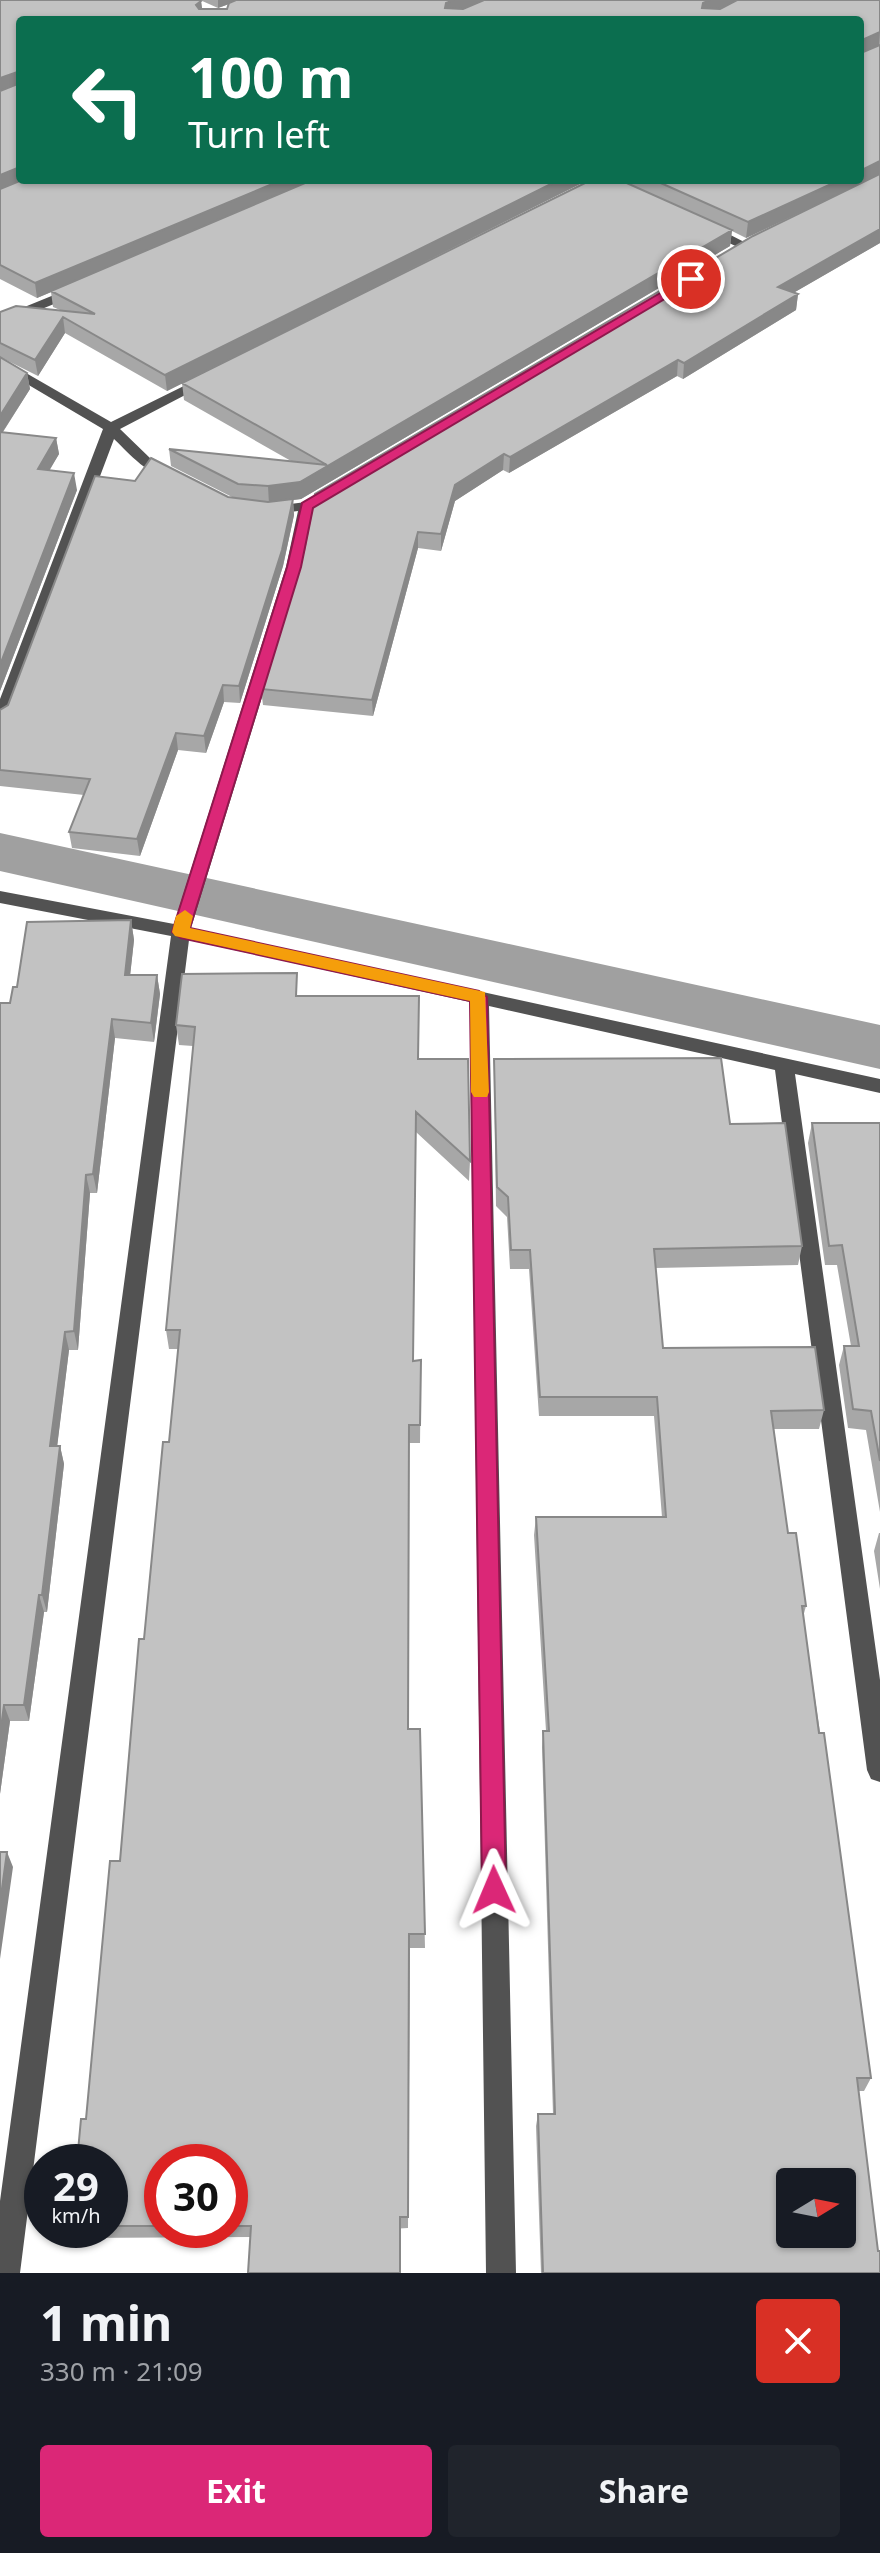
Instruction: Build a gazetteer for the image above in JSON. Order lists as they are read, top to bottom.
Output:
{
  "north": "right",
  "page": {
    "turn": ["100 m", "Turn left"],
    "speed": "29 km/h",
    "limit": "30",
    "heading": ["1 min", "330 m · 21:09"],
    "buttons": ["Exit", "Share"]
  }
}
